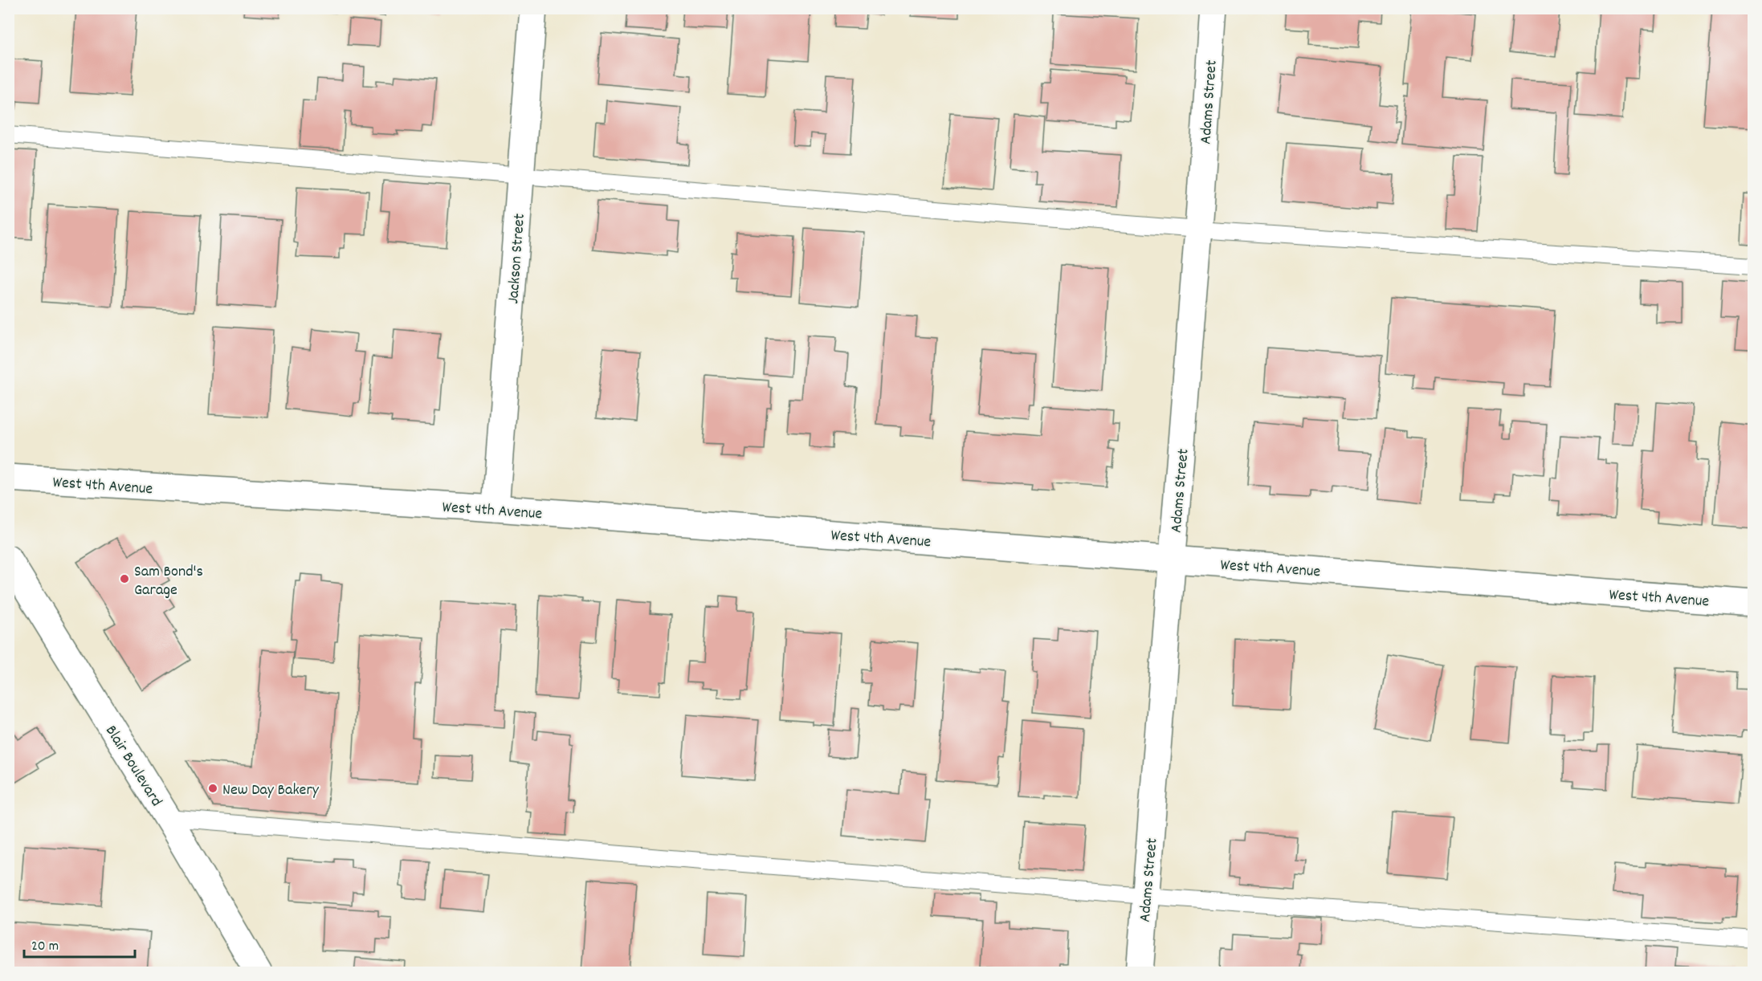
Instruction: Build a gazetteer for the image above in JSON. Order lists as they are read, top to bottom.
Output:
{
  "streets": {
    "street": [
      "Adams Street",
      "Jackson Street",
      "West 4th Avenue",
      "Blair Boulevard"
    ]
  },
  "crossings": [
    ["Adams Street", "West 4th Avenue"],
    ["Jackson Street", "West 4th Avenue"]
  ],
  "places": ["Sam Bond's Garage", "New Day Bakery"],
  "scale_bar": "20 m"
}
